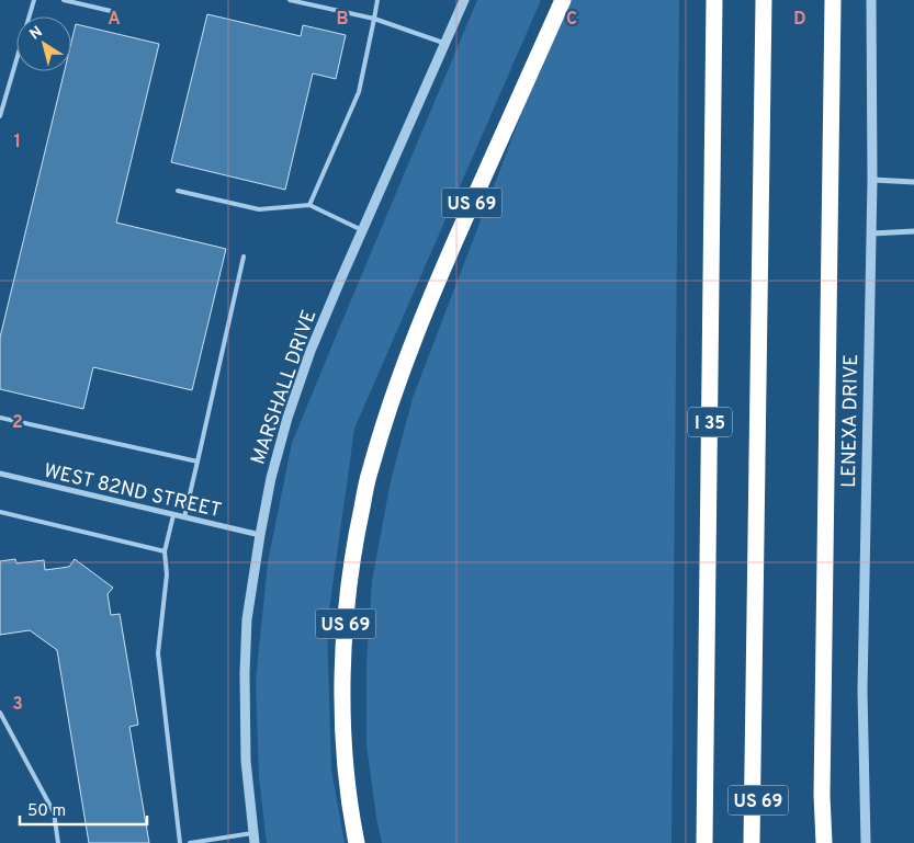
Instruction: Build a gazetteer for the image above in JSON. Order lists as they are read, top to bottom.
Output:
{
  "streets": {
    "highway": ["US 69", "I 35"],
    "street": ["MARSHALL DRIVE", "LENEXA DRIVE", "WEST 82ND STREET"]
  },
  "crossings": [
    ["US 69", "I 35"],
    ["MARSHALL DRIVE", "WEST 82ND STREET"]
  ],
  "scale_bar": "50 m",
  "north": "top left",
  "grid": {
    "columns": [
      "A",
      "B",
      "C",
      "D"
    ],
    "rows": ["1", "2", "3"]
  }
}
